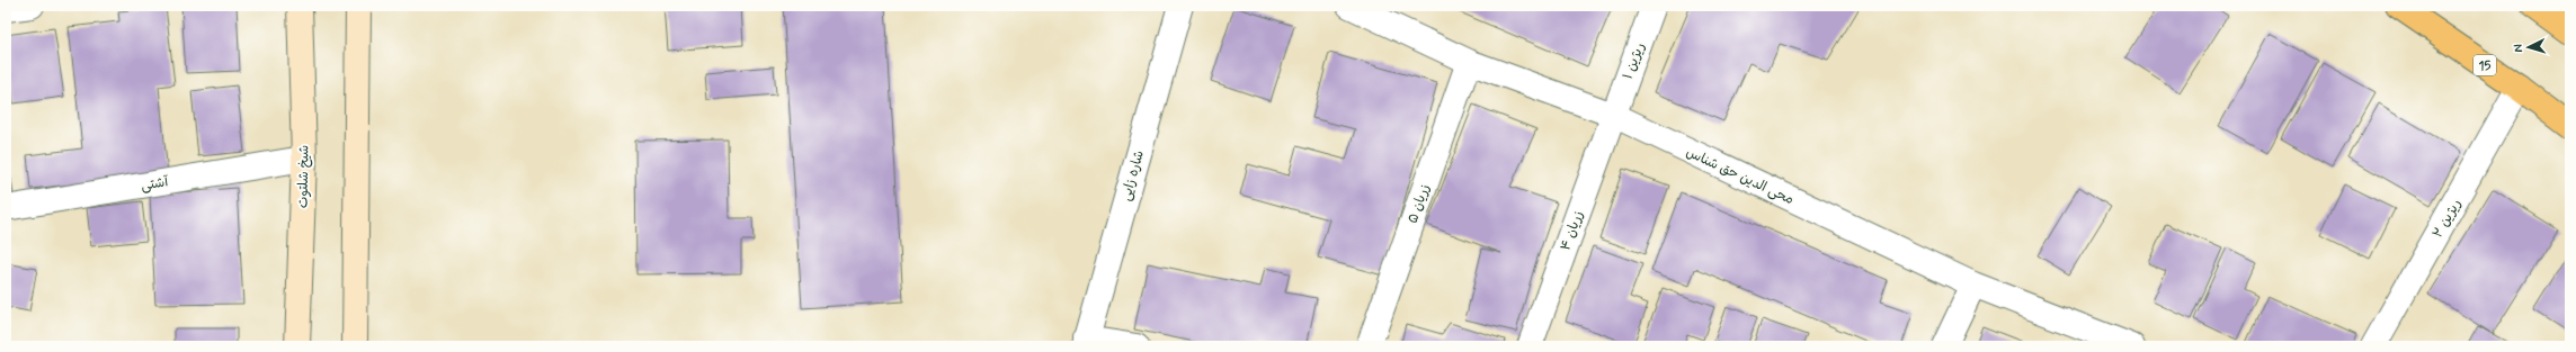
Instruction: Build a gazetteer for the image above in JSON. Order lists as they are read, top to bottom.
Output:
{
  "streets": {
    "main road": ["15", "شیخ شلتوت"],
    "street": [
      "ریژین ۱",
      "شاره زایی",
      "محی الدین حق شناس",
      "آشتی",
      "زریان ۵",
      "ریژین ۲",
      "زریان ۴"
    ]
  },
  "crossings": [
    ["ریژین ۱", "محی الدین حق شناس"],
    ["ریژین ۱", "زریان ۴"],
    ["15", "ریژین ۲"],
    ["محی الدین حق شناس", "زریان ۵"],
    ["محی الدین حق شناس", "زریان ۴"],
    ["شیخ شلتوت", "آشتی"]
  ],
  "north": "left"
}
